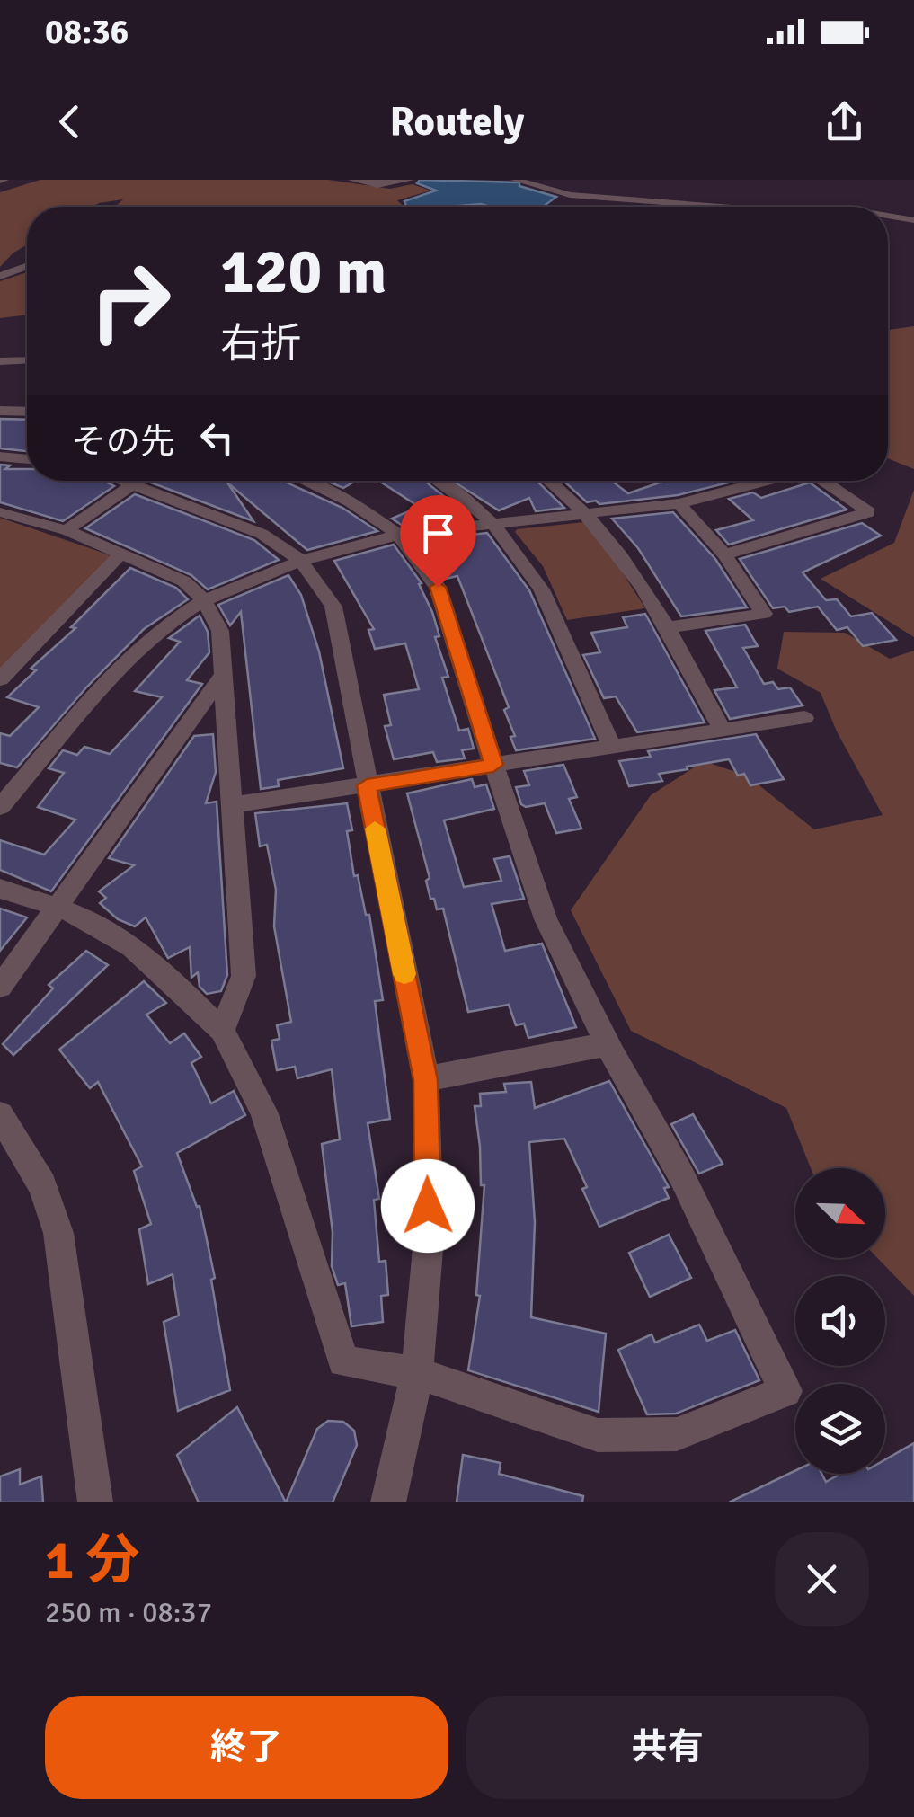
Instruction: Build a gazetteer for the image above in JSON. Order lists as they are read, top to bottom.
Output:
{
  "north": "bottom right",
  "page": {
    "status": "08:36",
    "header": "Routely",
    "turn": ["120 m", "右折"],
    "then": "その先",
    "heading": ["1 分", "250 m · 08:37"],
    "buttons": ["終了", "共有"]
  }
}
